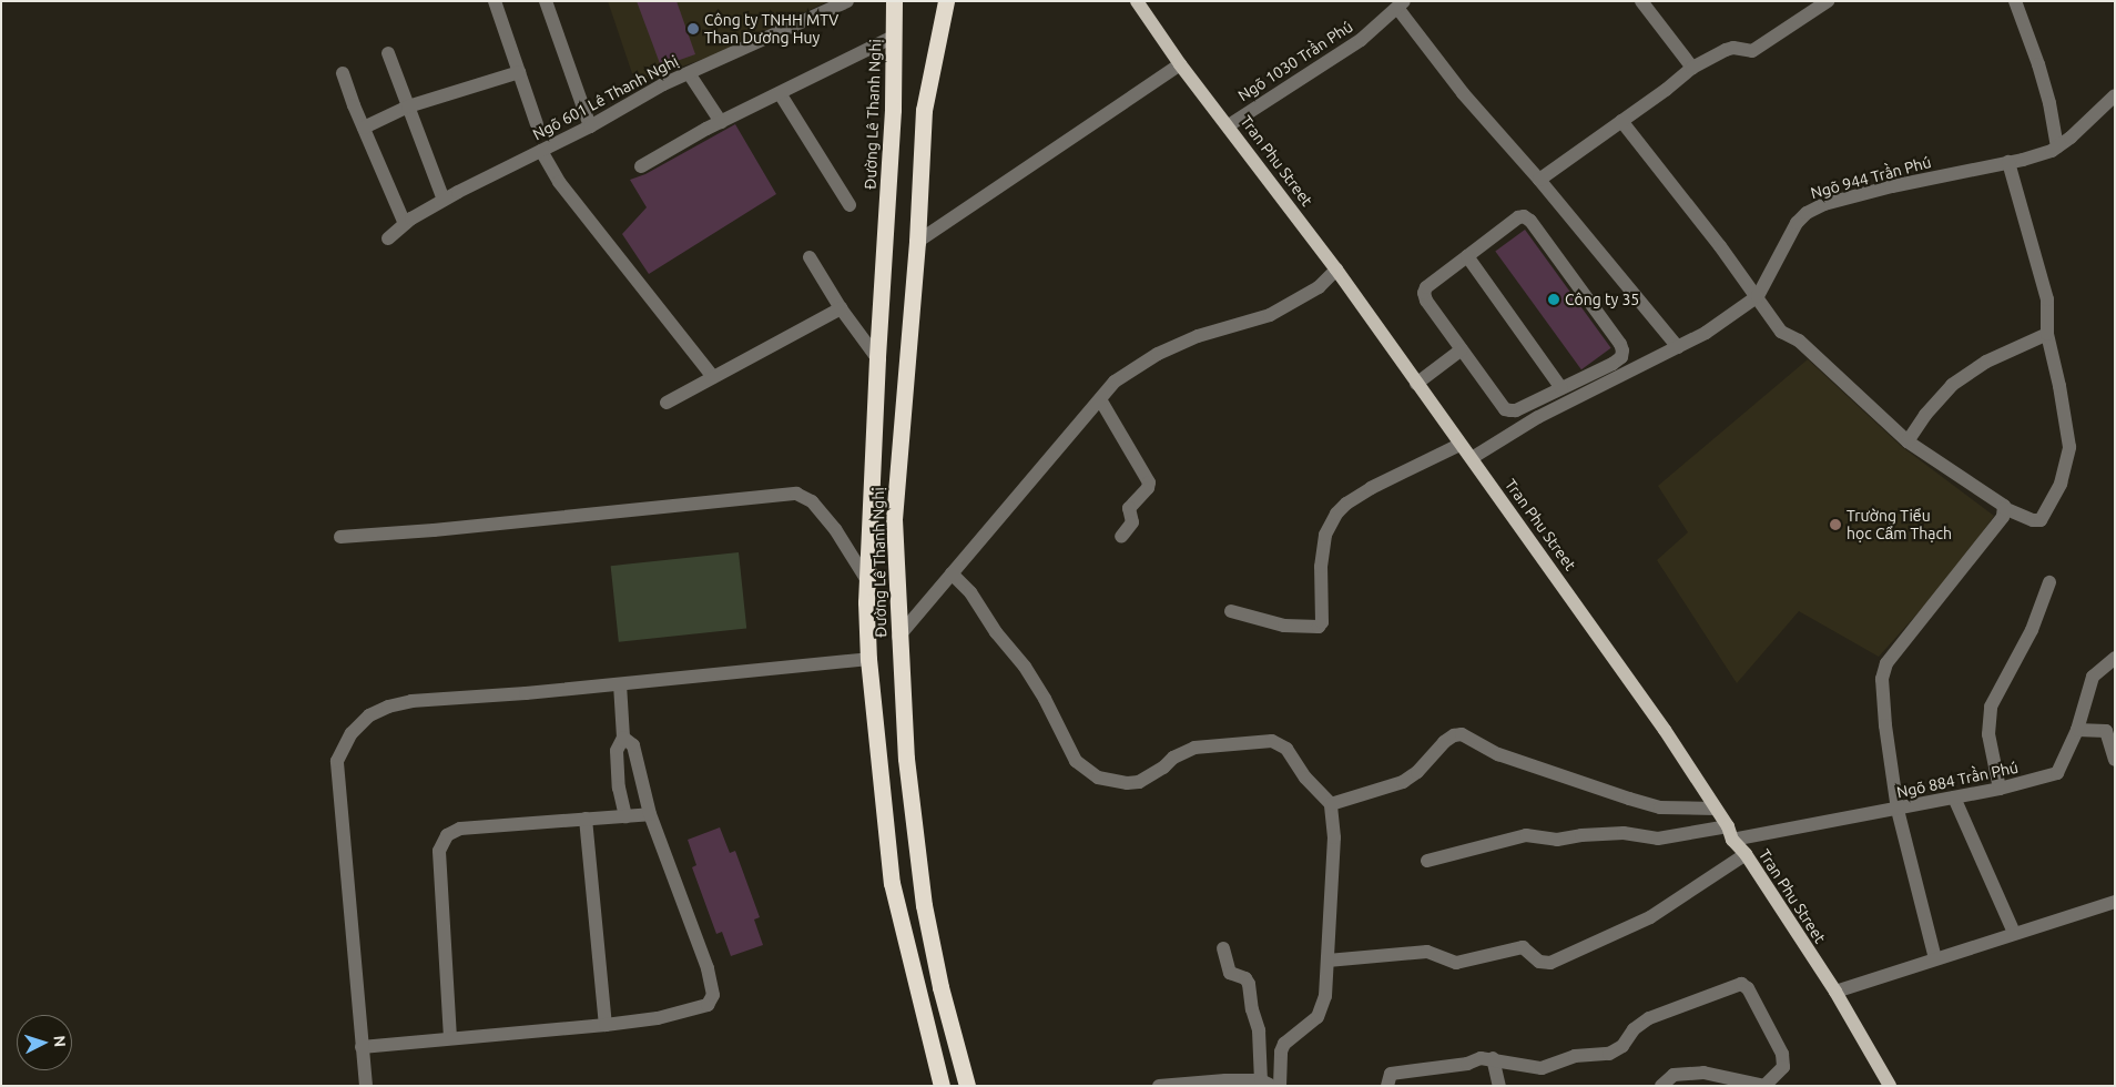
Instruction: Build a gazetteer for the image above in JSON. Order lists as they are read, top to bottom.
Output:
{
  "streets": {
    "highway": ["Đường Lê Thanh Nghị"],
    "main road": ["Tran Phu Street"],
    "street": [
      "Ngõ 1030 Trần Phú",
      "Ngõ 601 Lê Thanh Nghị",
      "Ngõ 944 Trần Phú",
      "Ngõ 884 Trần Phú"
    ]
  },
  "crossings": [
    ["Ngõ 1030 Trần Phú", "Tran Phu Street"],
    ["Tran Phu Street", "Ngõ 944 Trần Phú"],
    ["Tran Phu Street", "Ngõ 884 Trần Phú"]
  ],
  "places": ["Công ty TNHH MTV Than Dương Huy", "Công ty 35", "Trường Tiểu học Cẩm Thạch"],
  "north": "right"
}
